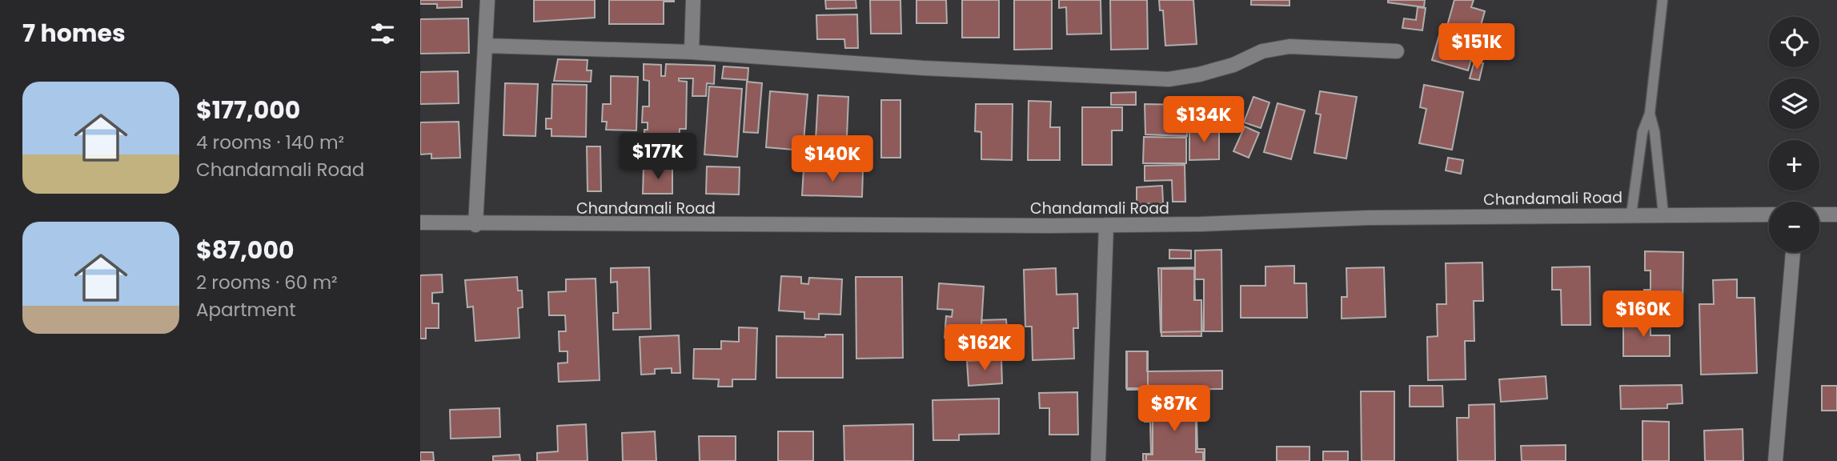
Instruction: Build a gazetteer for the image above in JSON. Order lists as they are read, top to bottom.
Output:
{
  "streets": {
    "street": ["Chandamali Road"]
  },
  "page": {
    "heading": "7 homes",
    "map_buttons": ["+", "−"],
    "price": [
      "$151K",
      "$134K",
      "$177K",
      "$140K",
      "$160K",
      "$162K",
      "$87K"
    ],
    "list": [
      {
        "name": "$177,000",
        "note": "4 rooms · 140 m² · Chandamali Road"
      },
      {
        "name": "$87,000",
        "note": "2 rooms · 60 m² · Apartment"
      }
    ]
  }
}
